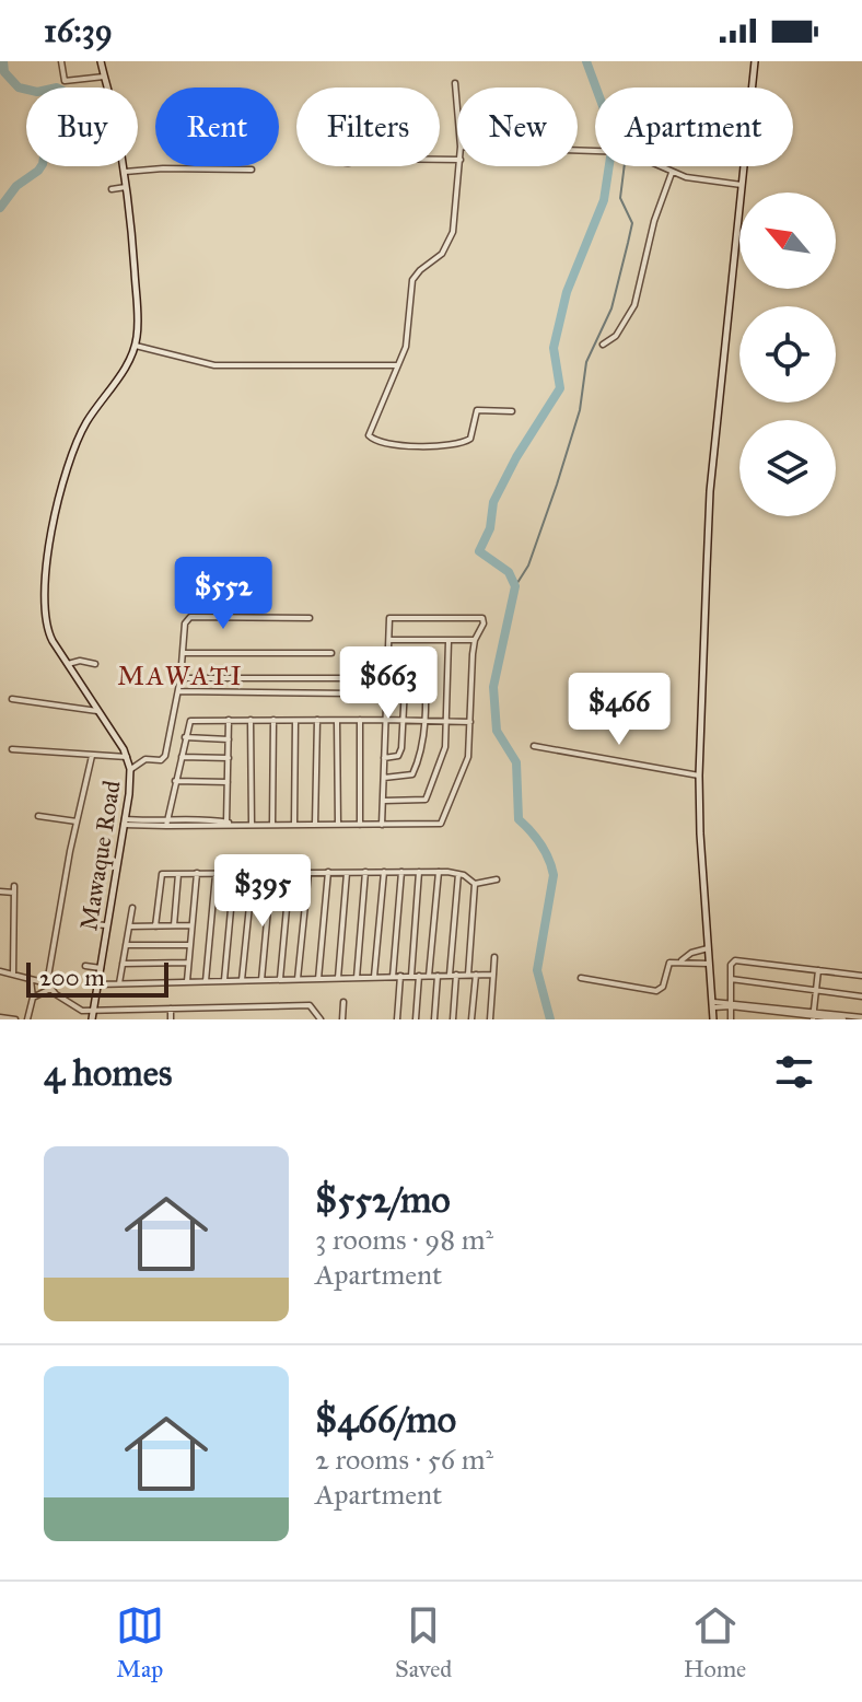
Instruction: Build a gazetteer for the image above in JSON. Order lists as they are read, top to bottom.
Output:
{
  "streets": {
    "main road": ["Mawaque Road"]
  },
  "districts": ["MAWATI"],
  "scale_bar": "200 m",
  "north": "top left",
  "page": {
    "status": "16:39",
    "chip": [
      "Buy",
      "Rent",
      "Filters",
      "New",
      "Apartment"
    ],
    "price": [
      "$552",
      "$663",
      "$466",
      "$395"
    ],
    "scale": "200 m",
    "heading": "4 homes",
    "list": [
      {
        "name": "$552/mo",
        "note": "3 rooms · 98 m² · Apartment"
      },
      {
        "name": "$466/mo",
        "note": "2 rooms · 56 m² · Apartment"
      }
    ],
    "tabs": ["Map", "Saved", "Home"]
  }
}
